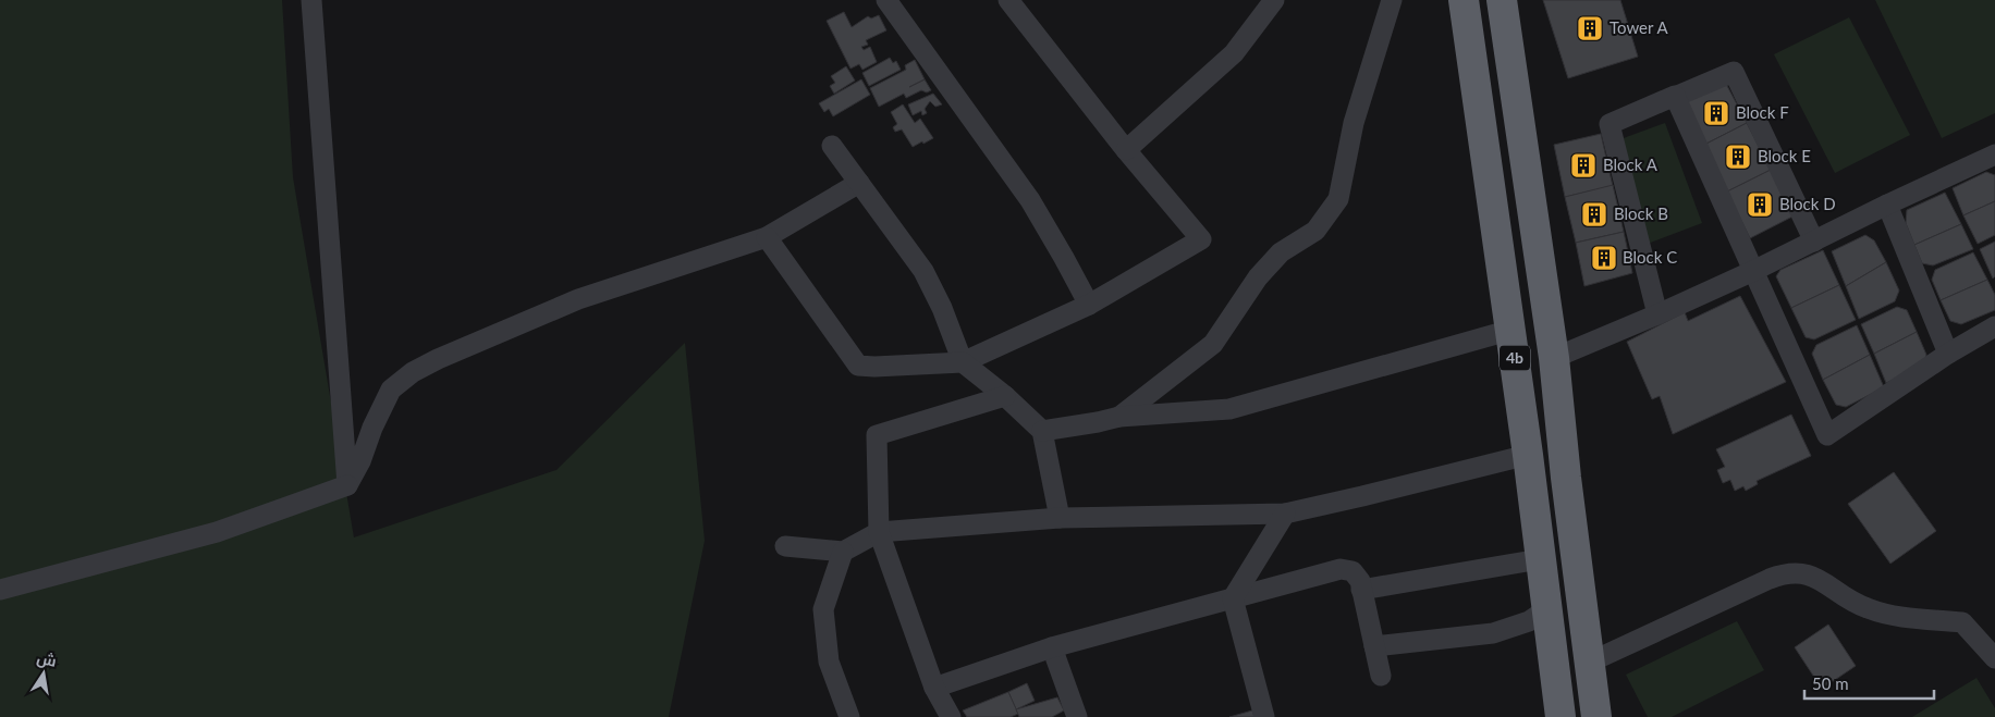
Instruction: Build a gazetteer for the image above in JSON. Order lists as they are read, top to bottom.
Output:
{
  "streets": {
    "highway": ["4b"]
  },
  "places": {
    "building": [
      "Tower A",
      "Block F",
      "Block E",
      "Block A",
      "Block D",
      "Block B",
      "Block C"
    ]
  },
  "scale_bar": "50 m",
  "north": "top"
}
